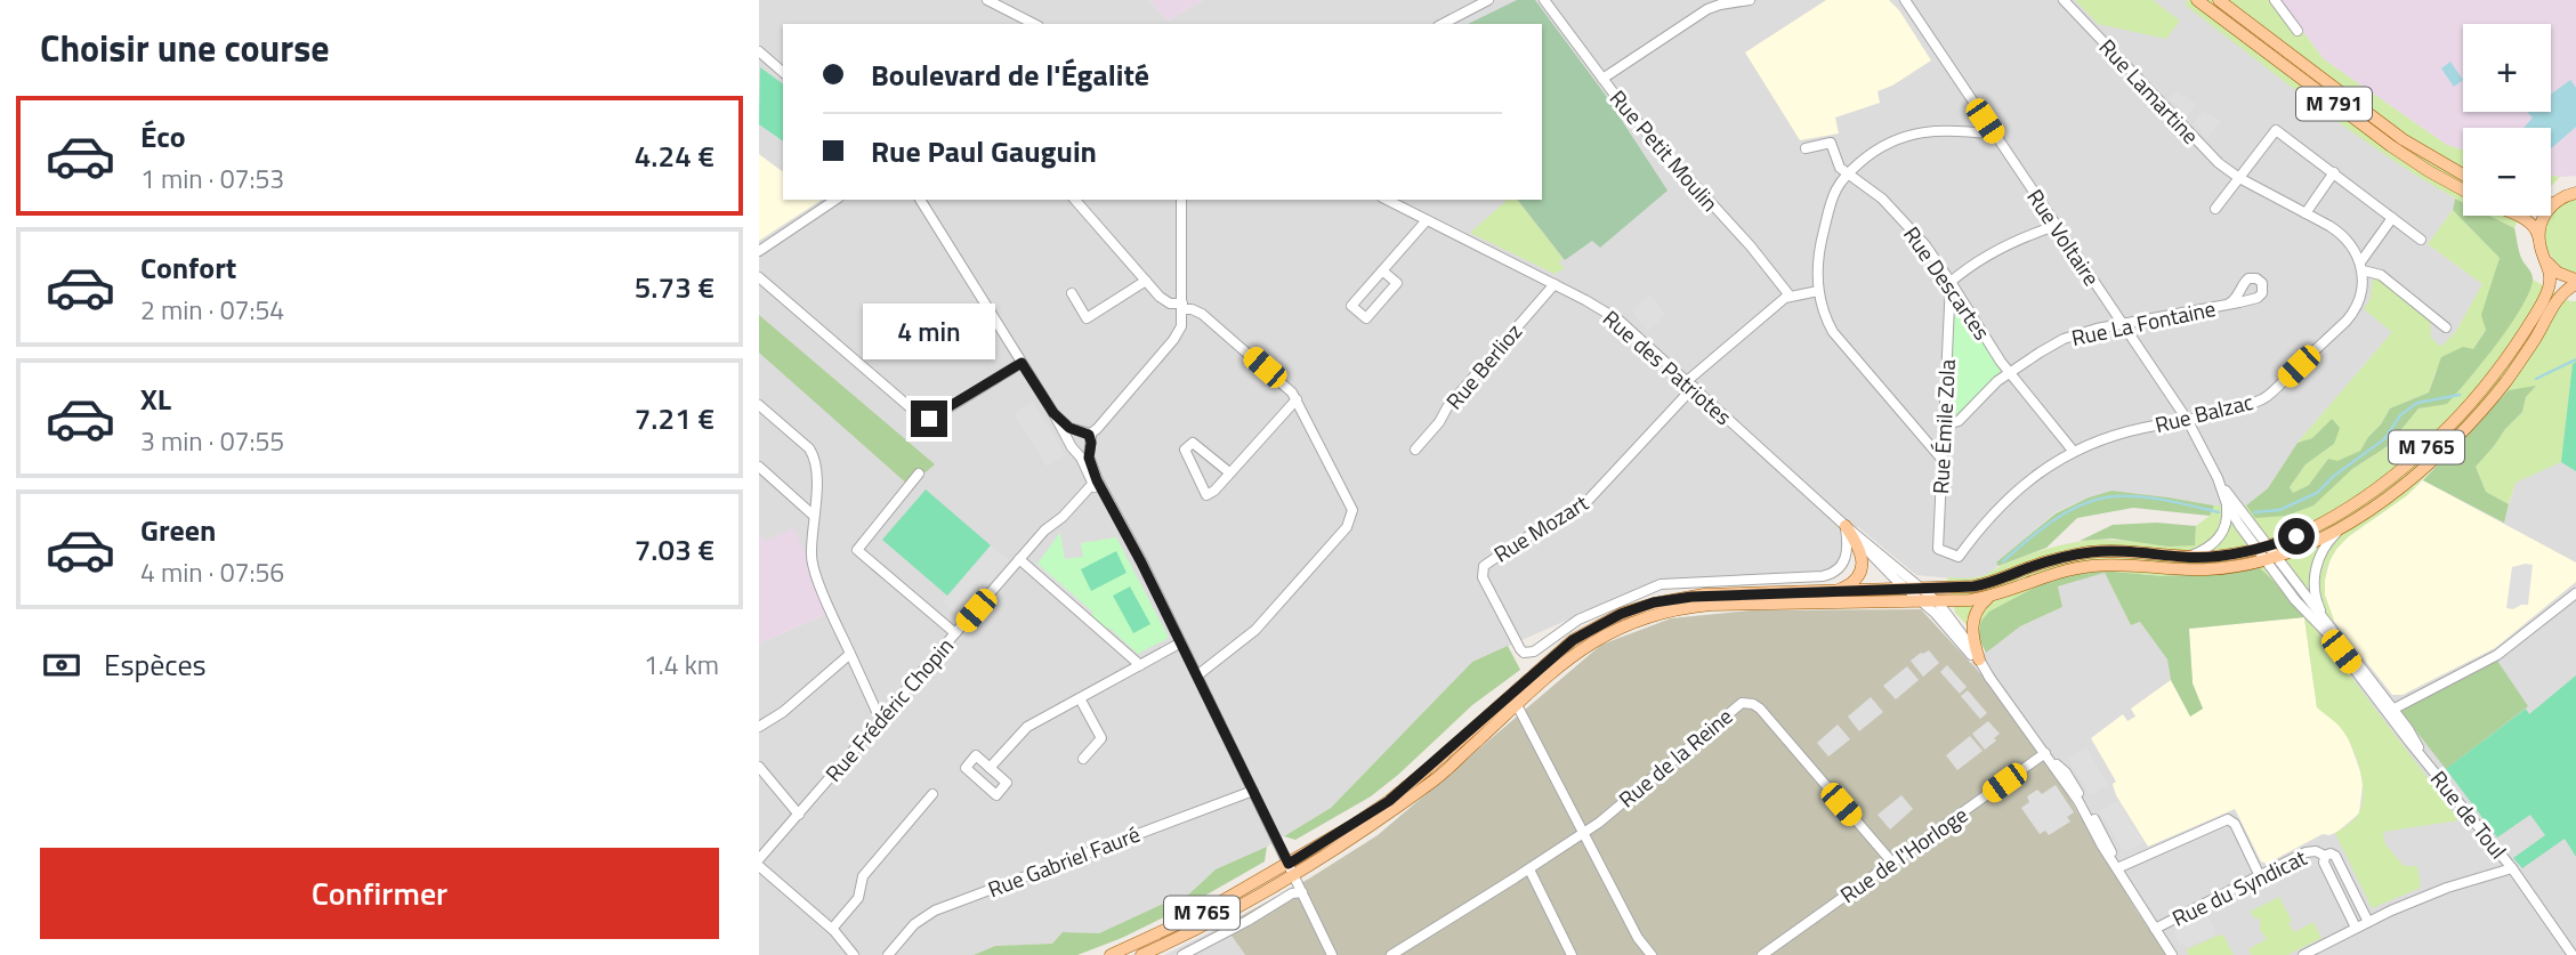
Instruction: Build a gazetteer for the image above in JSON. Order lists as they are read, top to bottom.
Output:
{
  "streets": {
    "main road": ["M 791", "M 765"],
    "street": [
      "Rue Lamartine",
      "Rue Petit Moulin",
      "Rue Voltaire",
      "Rue Descartes",
      "Rue La Fontaine",
      "Rue Berlioz",
      "Rue des Patriotes",
      "Rue Balzac",
      "Rue Émile Zola",
      "Rue Mozart",
      "Rue Frédéric Chopin",
      "Rue de la Reine",
      "Rue de Toul",
      "Rue de l'Horloge",
      "Rue Gabriel Fauré",
      "Rue du Syndicat"
    ]
  },
  "crossings": [
    ["Rue Voltaire", "Rue La Fontaine"],
    ["Rue Voltaire", "Rue Balzac"],
    ["Rue Voltaire", "M 765"],
    ["Rue Voltaire", "Rue de Toul"],
    ["Rue Descartes", "Rue La Fontaine"],
    ["Rue Descartes", "Rue Balzac"],
    ["Rue Descartes", "Rue Émile Zola"],
    ["Rue La Fontaine", "Rue Émile Zola"],
    ["Rue Berlioz", "Rue des Patriotes"],
    ["Rue des Patriotes", "M 765"],
    ["Rue des Patriotes", "Rue Mozart"],
    ["Rue des Patriotes", "Rue de l'Horloge"],
    ["Rue des Patriotes", "Rue du Syndicat"],
    ["Rue Balzac", "Rue Émile Zola"],
    ["M 765", "Rue de Toul"],
    ["Rue de la Reine", "Rue de l'Horloge"]
  ],
  "page": {
    "heading": "Choisir une course",
    "map_buttons": ["+", "−"],
    "banner": ["Boulevard de l'Égalité", "Rue Paul Gauguin"],
    "list": [
      {
        "name": "Éco",
        "note": "1 min · 07:53",
        "value": "4.24 €"
      },
      {
        "name": "Confort",
        "note": "2 min · 07:54",
        "value": "5.73 €"
      },
      {
        "name": "XL",
        "note": "3 min · 07:55",
        "value": "7.21 €"
      },
      {
        "name": "Green",
        "note": "4 min · 07:56",
        "value": "7.03 €"
      }
    ],
    "bubble": "4 min",
    "pay": ["Espèces", "1.4 km"],
    "buttons": "Confirmer"
  }
}
